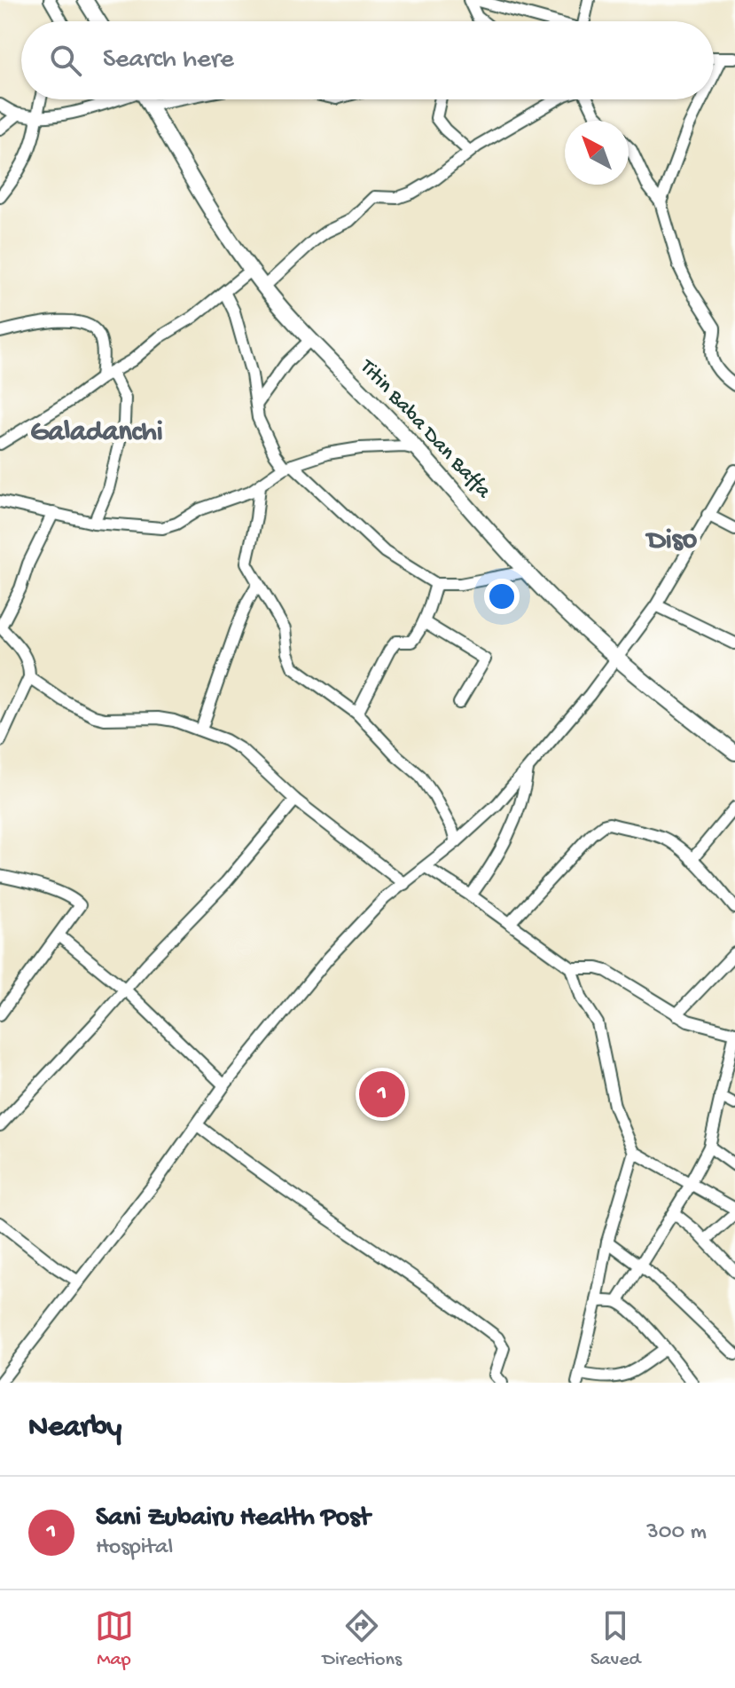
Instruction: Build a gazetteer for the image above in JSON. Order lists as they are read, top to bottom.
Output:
{
  "streets": {
    "main road": ["Titin Baba Dan Baffa"]
  },
  "districts": ["Galadanchi", "Diso"],
  "north": "top left",
  "page": {
    "search": "Search here",
    "pins": "1",
    "heading": "Nearby",
    "list": [
      {
        "mark": "1",
        "name": "Sani Zubairu Health Post",
        "note": "Hospital",
        "value": "300 m"
      }
    ],
    "nav": ["Map", "Directions", "Saved"]
  }
}
